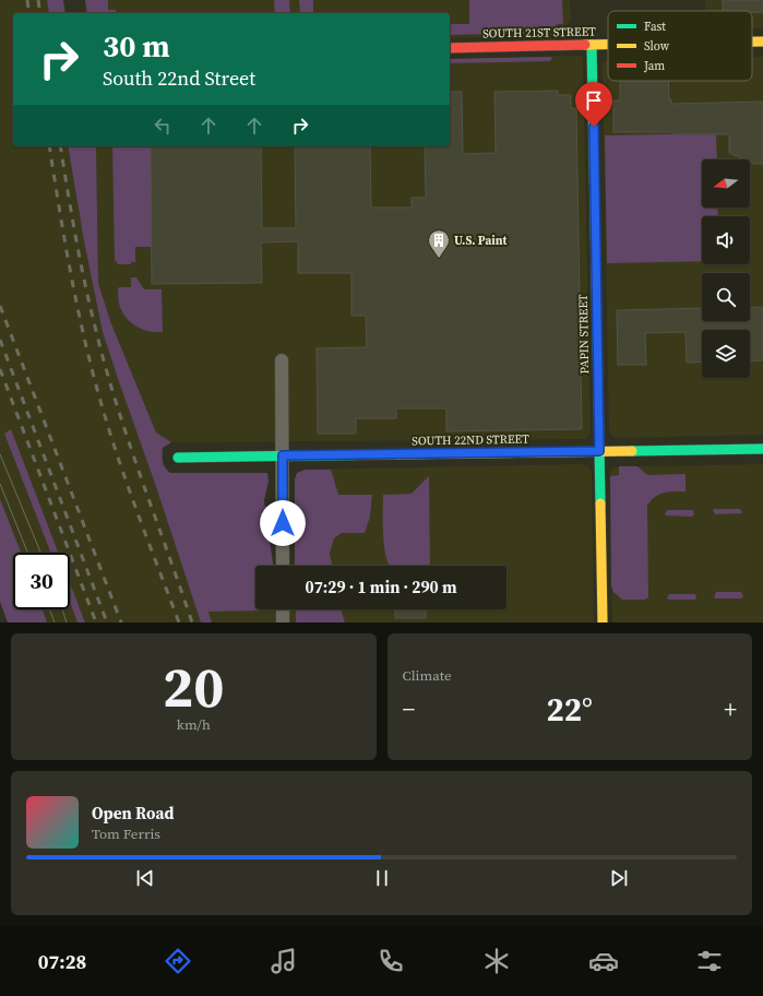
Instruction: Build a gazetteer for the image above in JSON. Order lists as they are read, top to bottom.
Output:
{
  "streets": {
    "street": ["SOUTH 21ST STREET", "PAPIN STREET", "SOUTH 22ND STREET"]
  },
  "crossings": [
    ["SOUTH 21ST STREET", "PAPIN STREET"],
    ["PAPIN STREET", "SOUTH 22ND STREET"]
  ],
  "places": {
    "building": ["U.S. Paint"]
  },
  "legend": ["Fast", "Slow", "Jam"],
  "north": "left",
  "page": {
    "turn": ["30 m", "South 22nd Street"],
    "limit": "30",
    "trip": "07:29 · 1 min · 290 m",
    "tile": [
      ["20", "km/h"],
      "Climate"
    ],
    "heat": ["−", "22°", "+"],
    "song": ["Open Road", "Tom Ferris"],
    "tabs": "07:28"
  }
}
